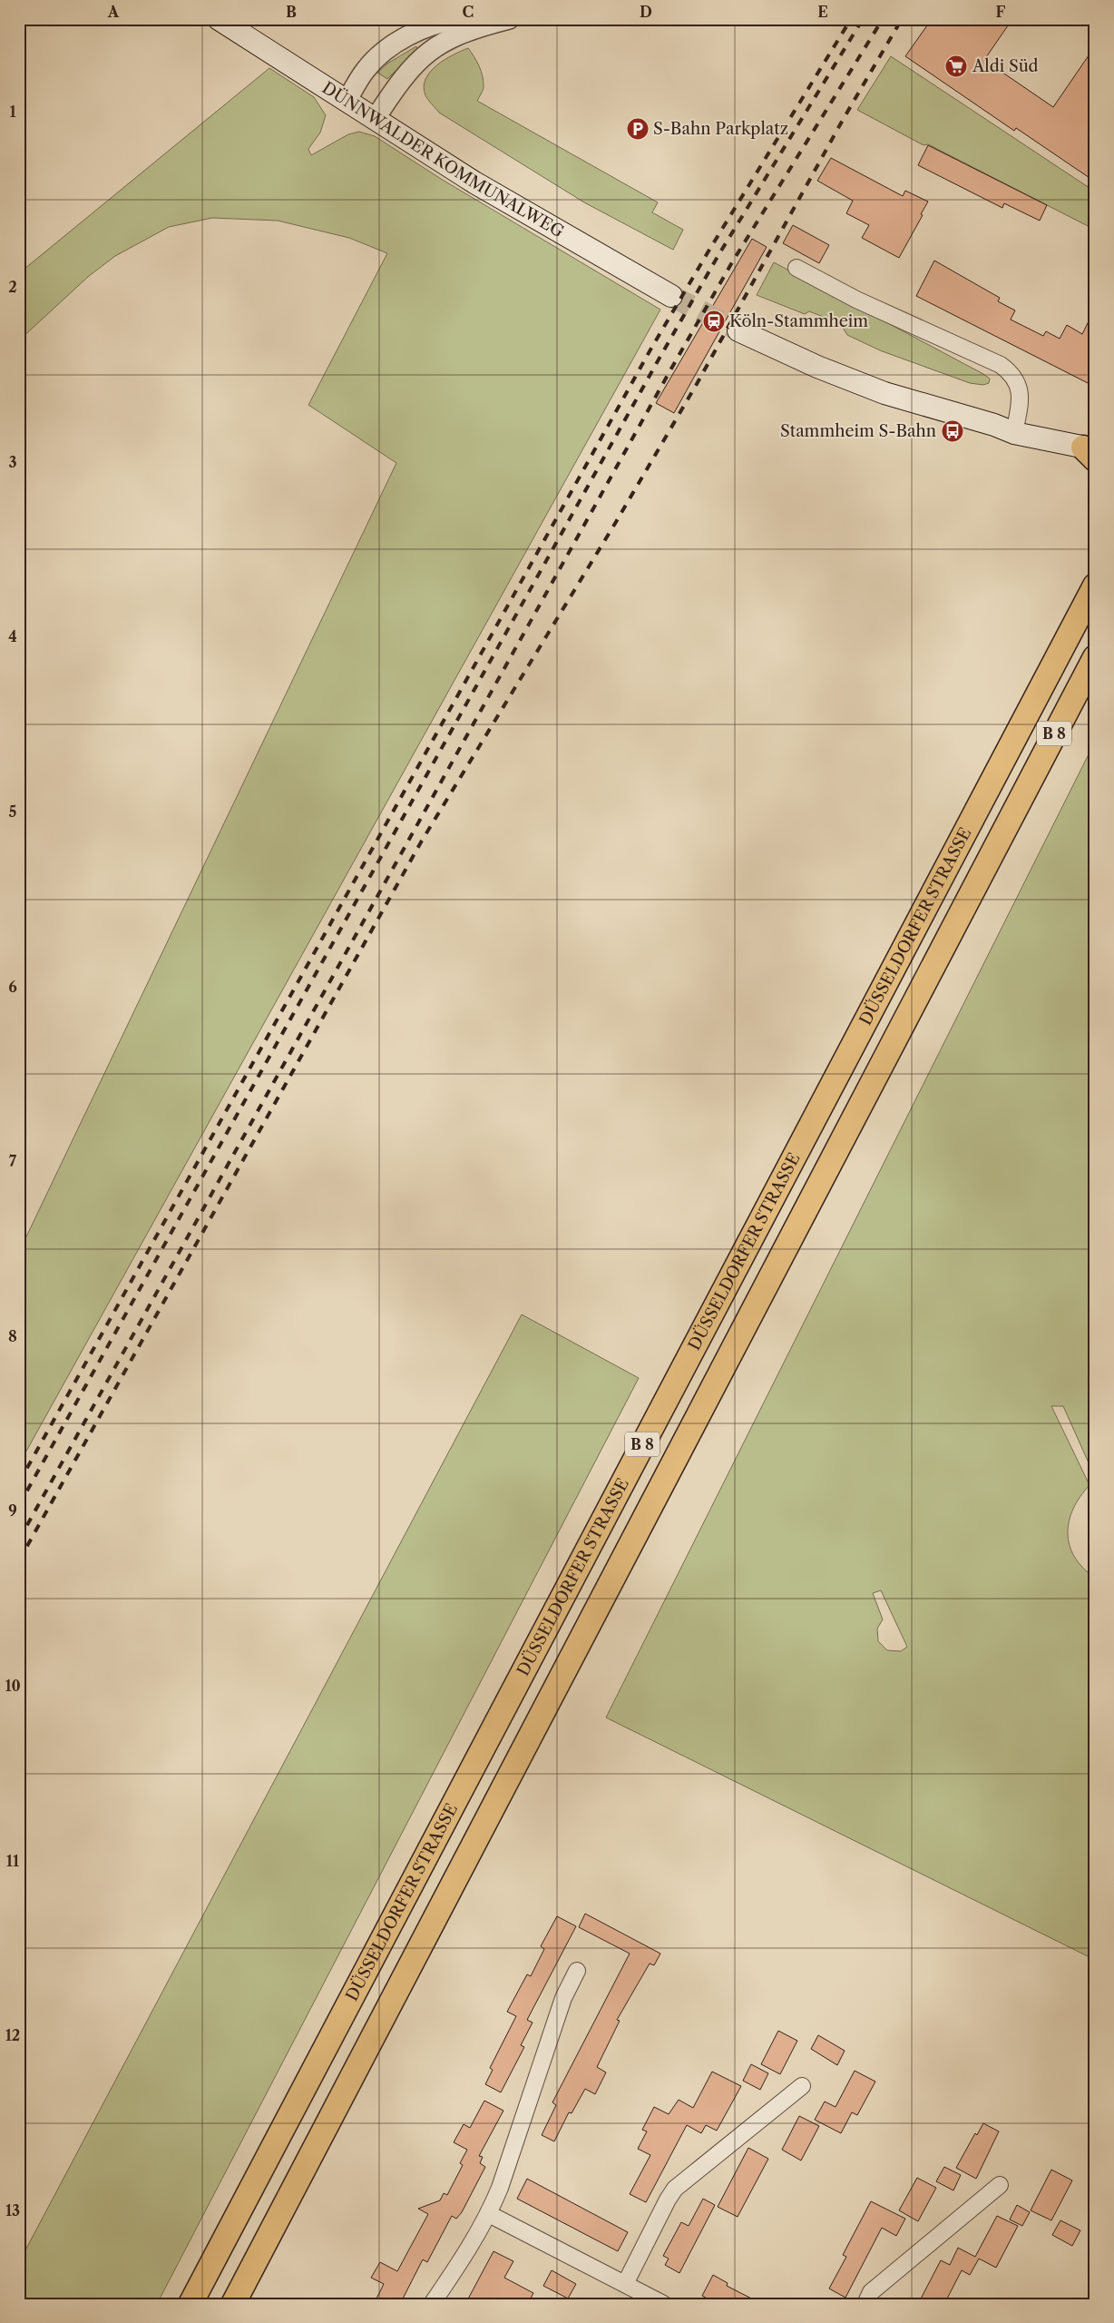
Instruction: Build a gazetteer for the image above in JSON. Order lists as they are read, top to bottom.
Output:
{
  "streets": {
    "main road": ["DÜNNWALDER KOMMUNALWEG", "B 8", "DÜSSELDORFER STRASSE"]
  },
  "places": {
    "supermarket": ["Aldi Süd"],
    "parking": ["S-Bahn Parkplatz"],
    "station": ["Köln-Stammheim"],
    "bus stop": ["Stammheim S-Bahn"]
  },
  "grid": {
    "columns": [
      "A",
      "B",
      "C",
      "D",
      "E",
      "F"
    ],
    "rows": [
      "1",
      "2",
      "3",
      "4",
      "5",
      "6",
      "7",
      "8",
      "9",
      "10",
      "11",
      "12",
      "13"
    ]
  }
}
